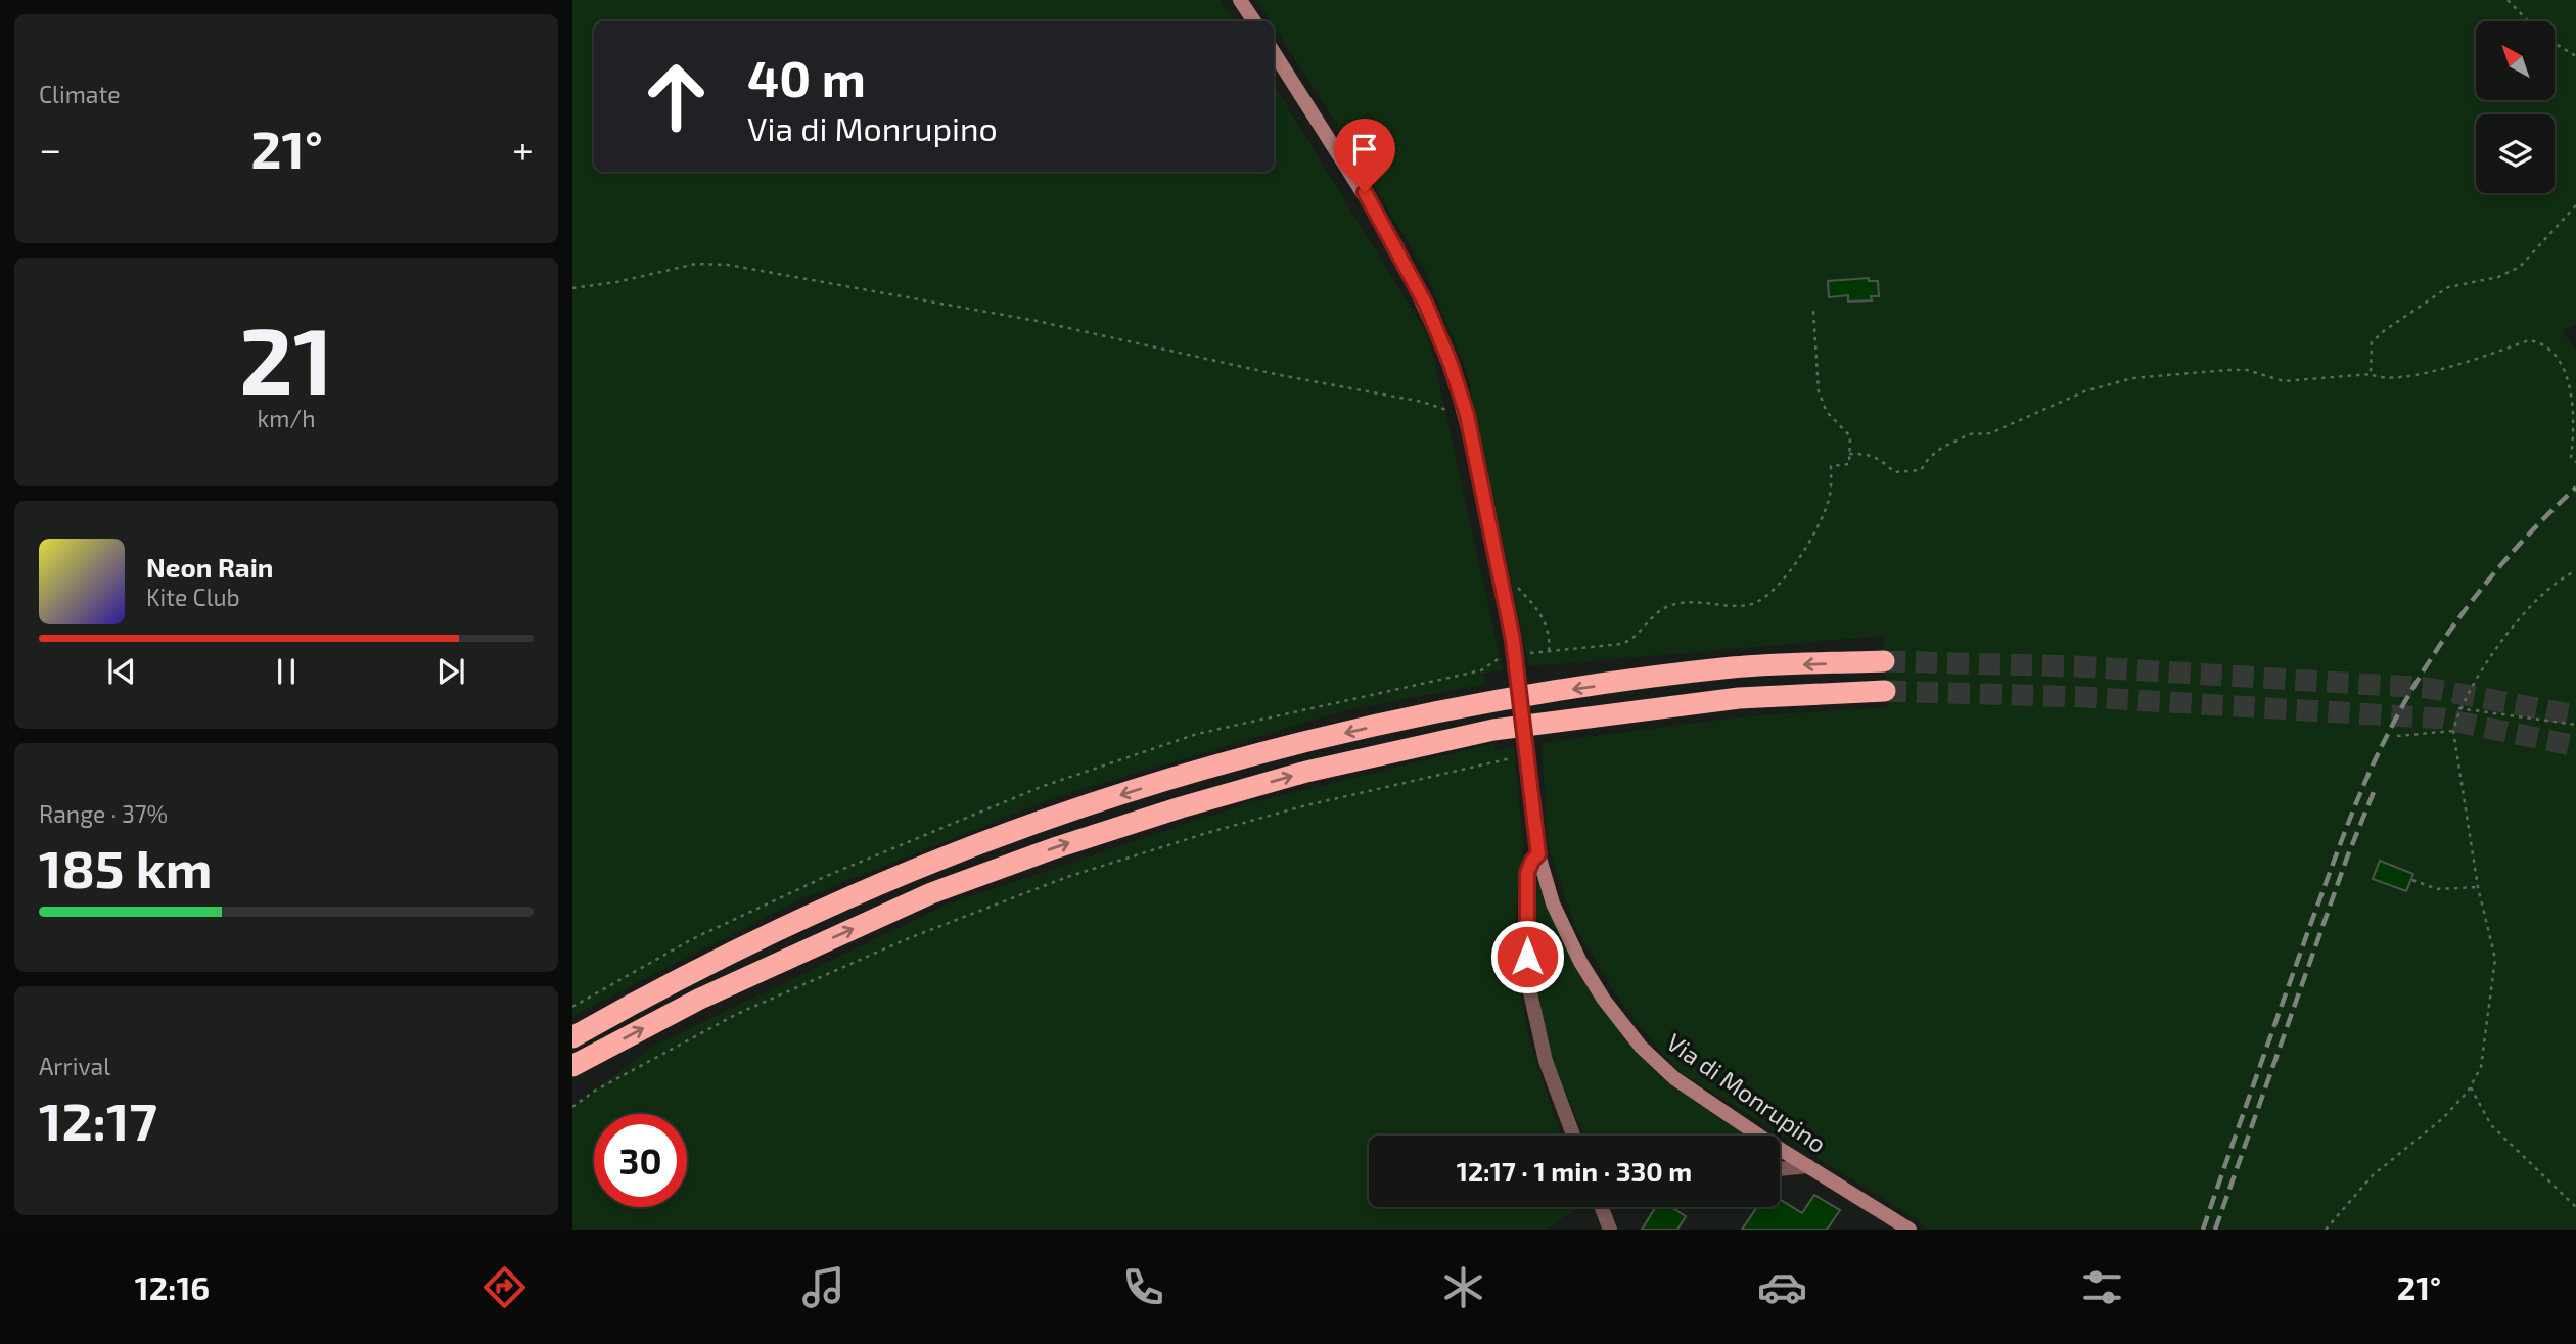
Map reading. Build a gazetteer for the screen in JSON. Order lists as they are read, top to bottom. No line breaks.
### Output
{"streets":{"main road":["Via di Monrupino"]},"north":"top left","page":{"tile":["Climate",["21","km/h"],["Range · 37%","185 km"],["Arrival","12:17"]],"turn":["40 m","Via di Monrupino"],"heat":["−","21°","+"],"song":["Neon Rain","Kite Club"],"limit":"30","trip":"12:17 · 1 min · 330 m","tabs":["12:16","21°"]}}
